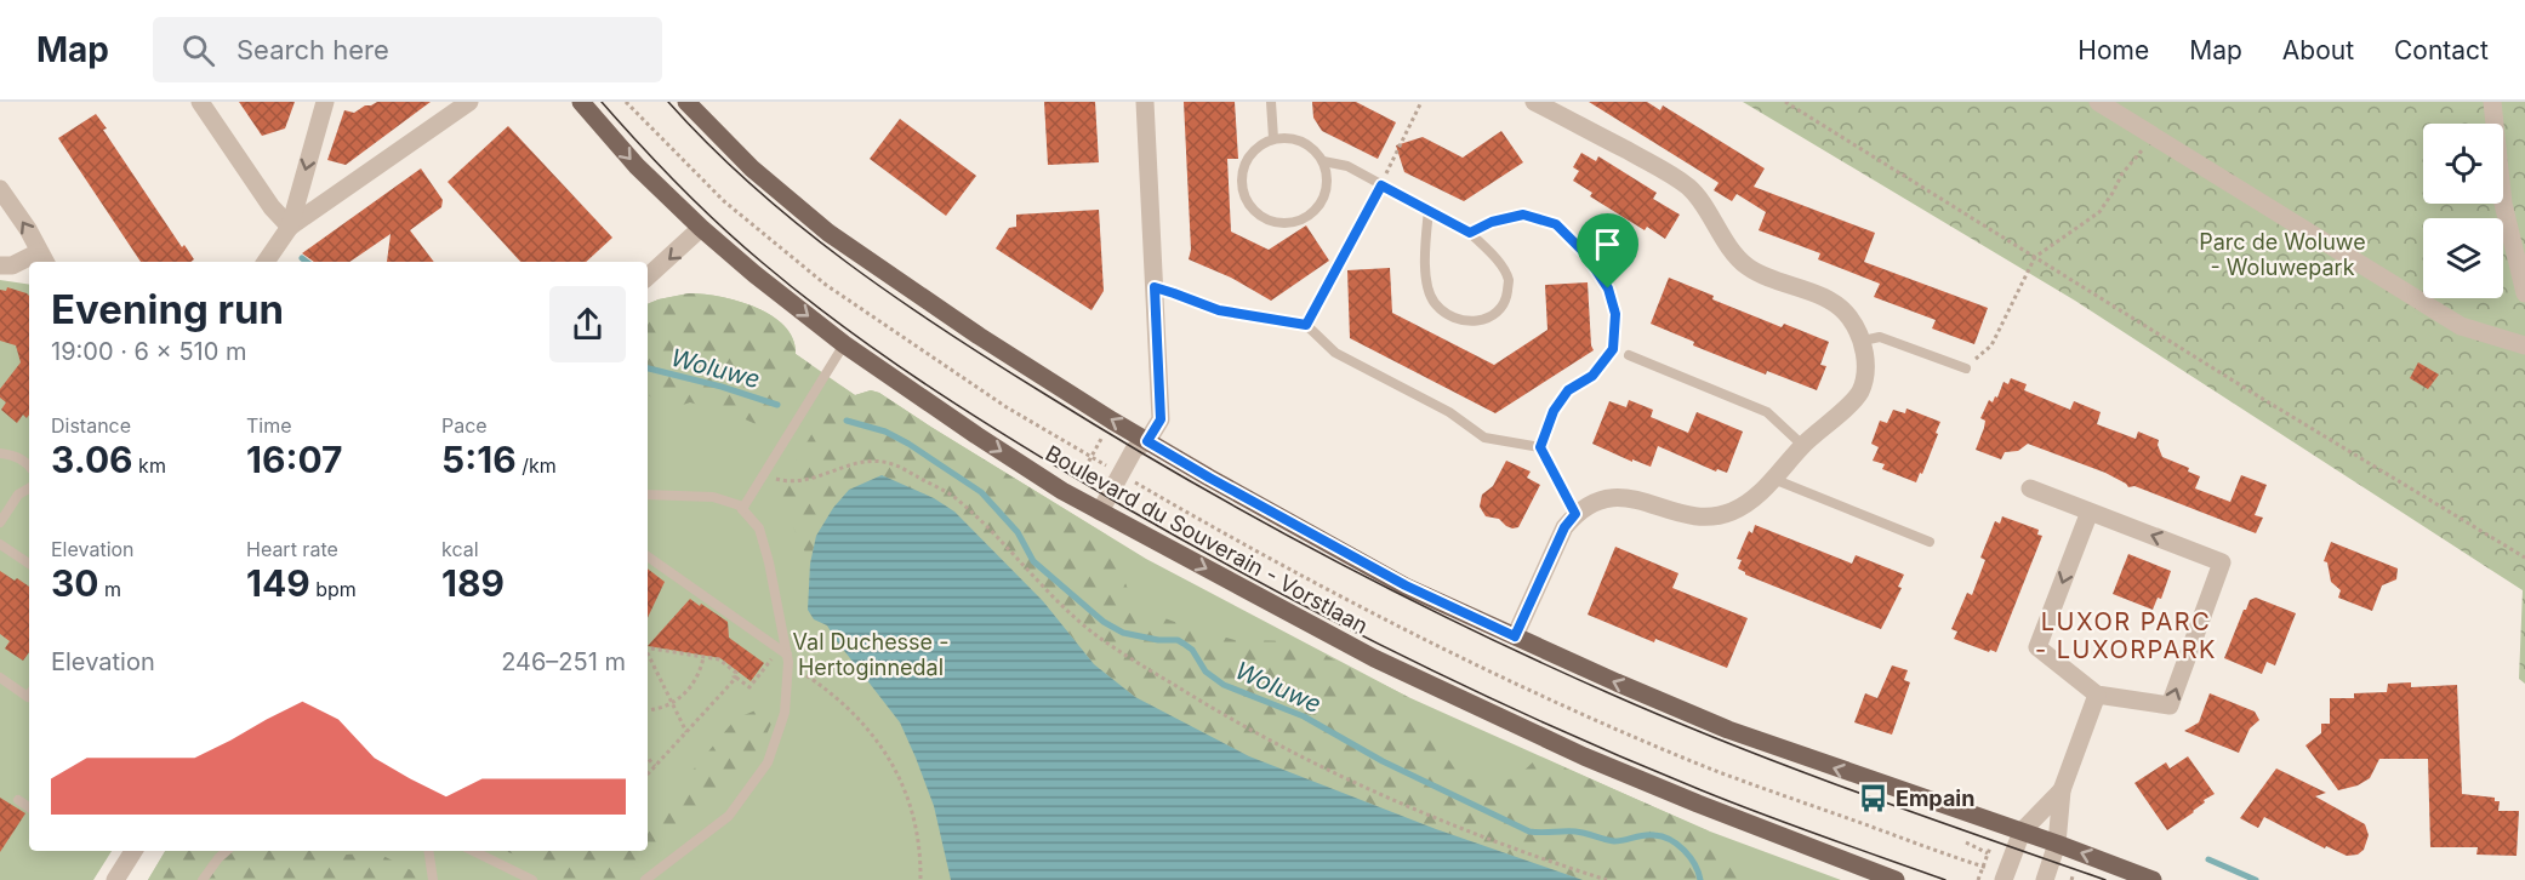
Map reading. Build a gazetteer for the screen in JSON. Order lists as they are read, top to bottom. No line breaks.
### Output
{"streets":{"main road":["Boulevard du Souverain - Vorstlaan"]},"districts":["LUXOR PARC - LUXORPARK"],"water":["Woluwe"],"parks":["Parc de Woluwe - Woluwepark","Val Duchesse - Hertoginnedal"],"places":{"bus stop":["Empain"]},"page":{"header":"Map","search":"Search here","nav":["Home","Map","About","Contact"],"heading":["Evening run","19:00 · 6 × 510 m"],"stats":[["Distance","3.06 km"],["Time","16:07"],["Pace","5:16 /km"],["Elevation","30 m"],["Heart rate","149 bpm"],["kcal","189"]],"chart":["Elevation","246–251 m"]}}
